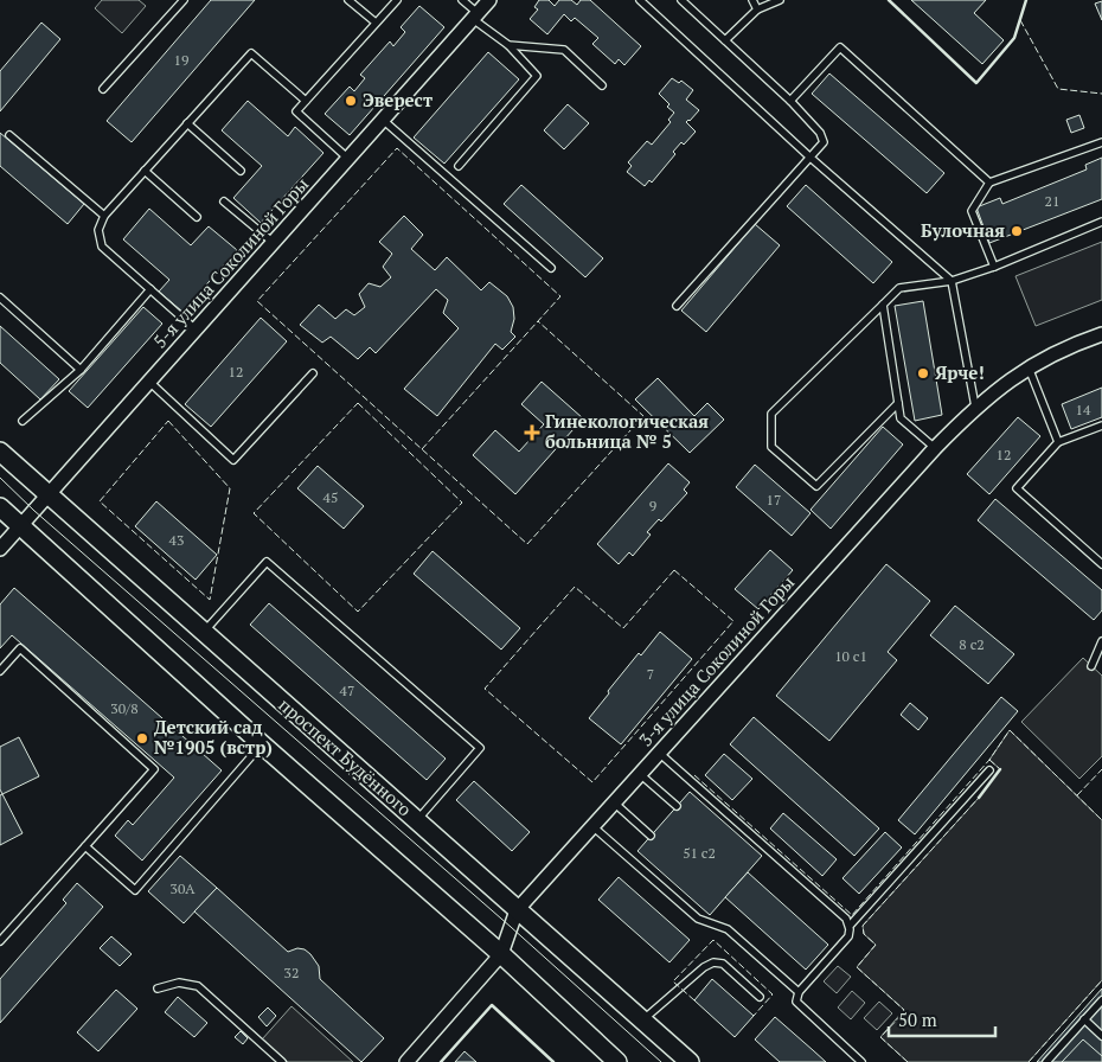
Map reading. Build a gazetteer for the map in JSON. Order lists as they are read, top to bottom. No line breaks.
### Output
{"streets":{"main road":["проспект Будённого"],"street":["5-я улица Соколиной Горы","3-я улица Соколиной Горы"]},"crossings":[["5-я улица Соколиной Горы","проспект Будённого"],["3-я улица Соколиной Горы","проспект Будённого"]],"places":{"other":["Эверест","Булочная","Ярче!","Детский сад №1905 (встр)"],"health":["Гинекологическая больница № 5"]},"house_numbers":["19","21","12","14","12","45","17","9","43","8 c2","10 с1","7","47","30/8","51 с2","30А","32"],"scale_bar":"50 m"}
